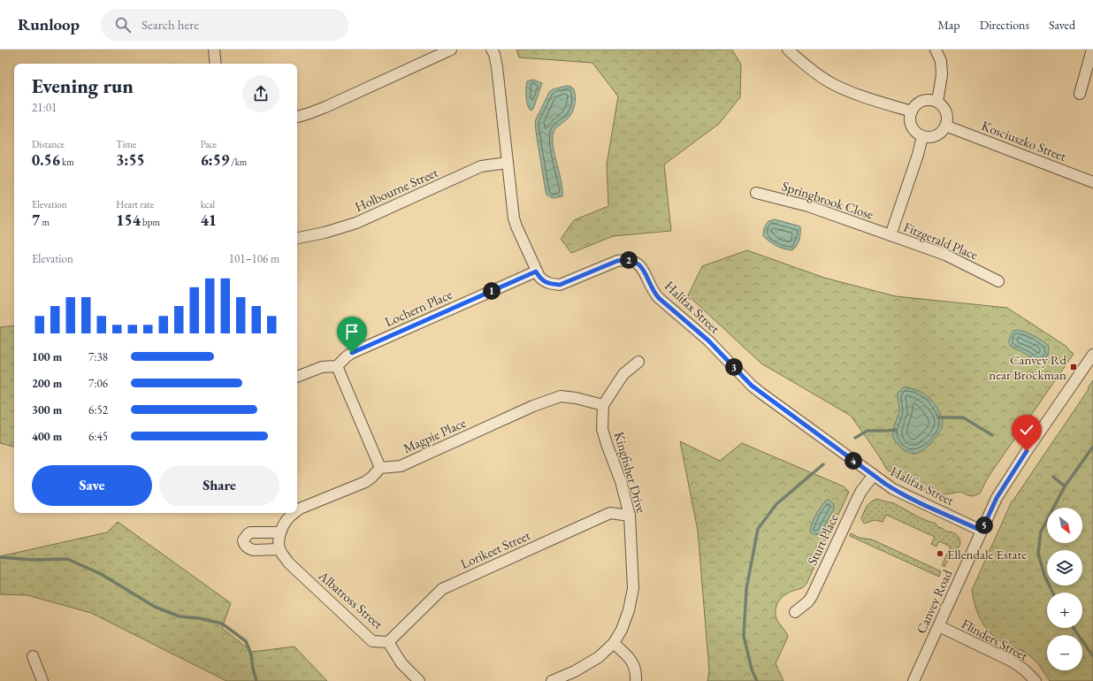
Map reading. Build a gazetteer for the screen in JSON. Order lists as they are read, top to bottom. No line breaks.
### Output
{"streets":{"street":["Kosciuszko Street","Holbourne Street","Springbrook Close","Fitzgerald Place","Halifax Street","Lochern Place","Magpie Place","Kingfisher Drive","Sturt Place","Lorikeet Street","Albatross Street","Canvey Road","Flinders Street"]},"crossings":[["Kosciuszko Street","Fitzgerald Place"],["Holbourne Street","Halifax Street"],["Springbrook Close","Fitzgerald Place"],["Halifax Street","Lochern Place"],["Halifax Street","Sturt Place"],["Halifax Street","Canvey Road"],["Magpie Place","Kingfisher Drive"],["Kingfisher Drive","Lorikeet Street"],["Lorikeet Street","Albatross Street"],["Canvey Road","Flinders Street"]],"places":{"transit":["Canvey Rd near Brockman"],"other":["Ellendale Estate"]},"north":"bottom right","page":{"header":"Runloop","search":"Search here","nav":["Map","Directions","Saved"],"heading":["Evening run","21:01"],"stats":[["Distance","0.56 km"],["Time","3:55"],["Pace","6:59 /km"],["Elevation","7 m"],["Heart rate","154 bpm"],["kcal","41"]],"chart":["Elevation","101–106 m"],"pins":["2","1","3","4","5"],"list":[{"name":"100 m","note":"7:38"},{"name":"200 m","note":"7:06"},{"name":"300 m","note":"6:52"},{"name":"400 m","note":"6:45"}],"buttons":["Save","Share"],"map_buttons":["+","−"]}}
